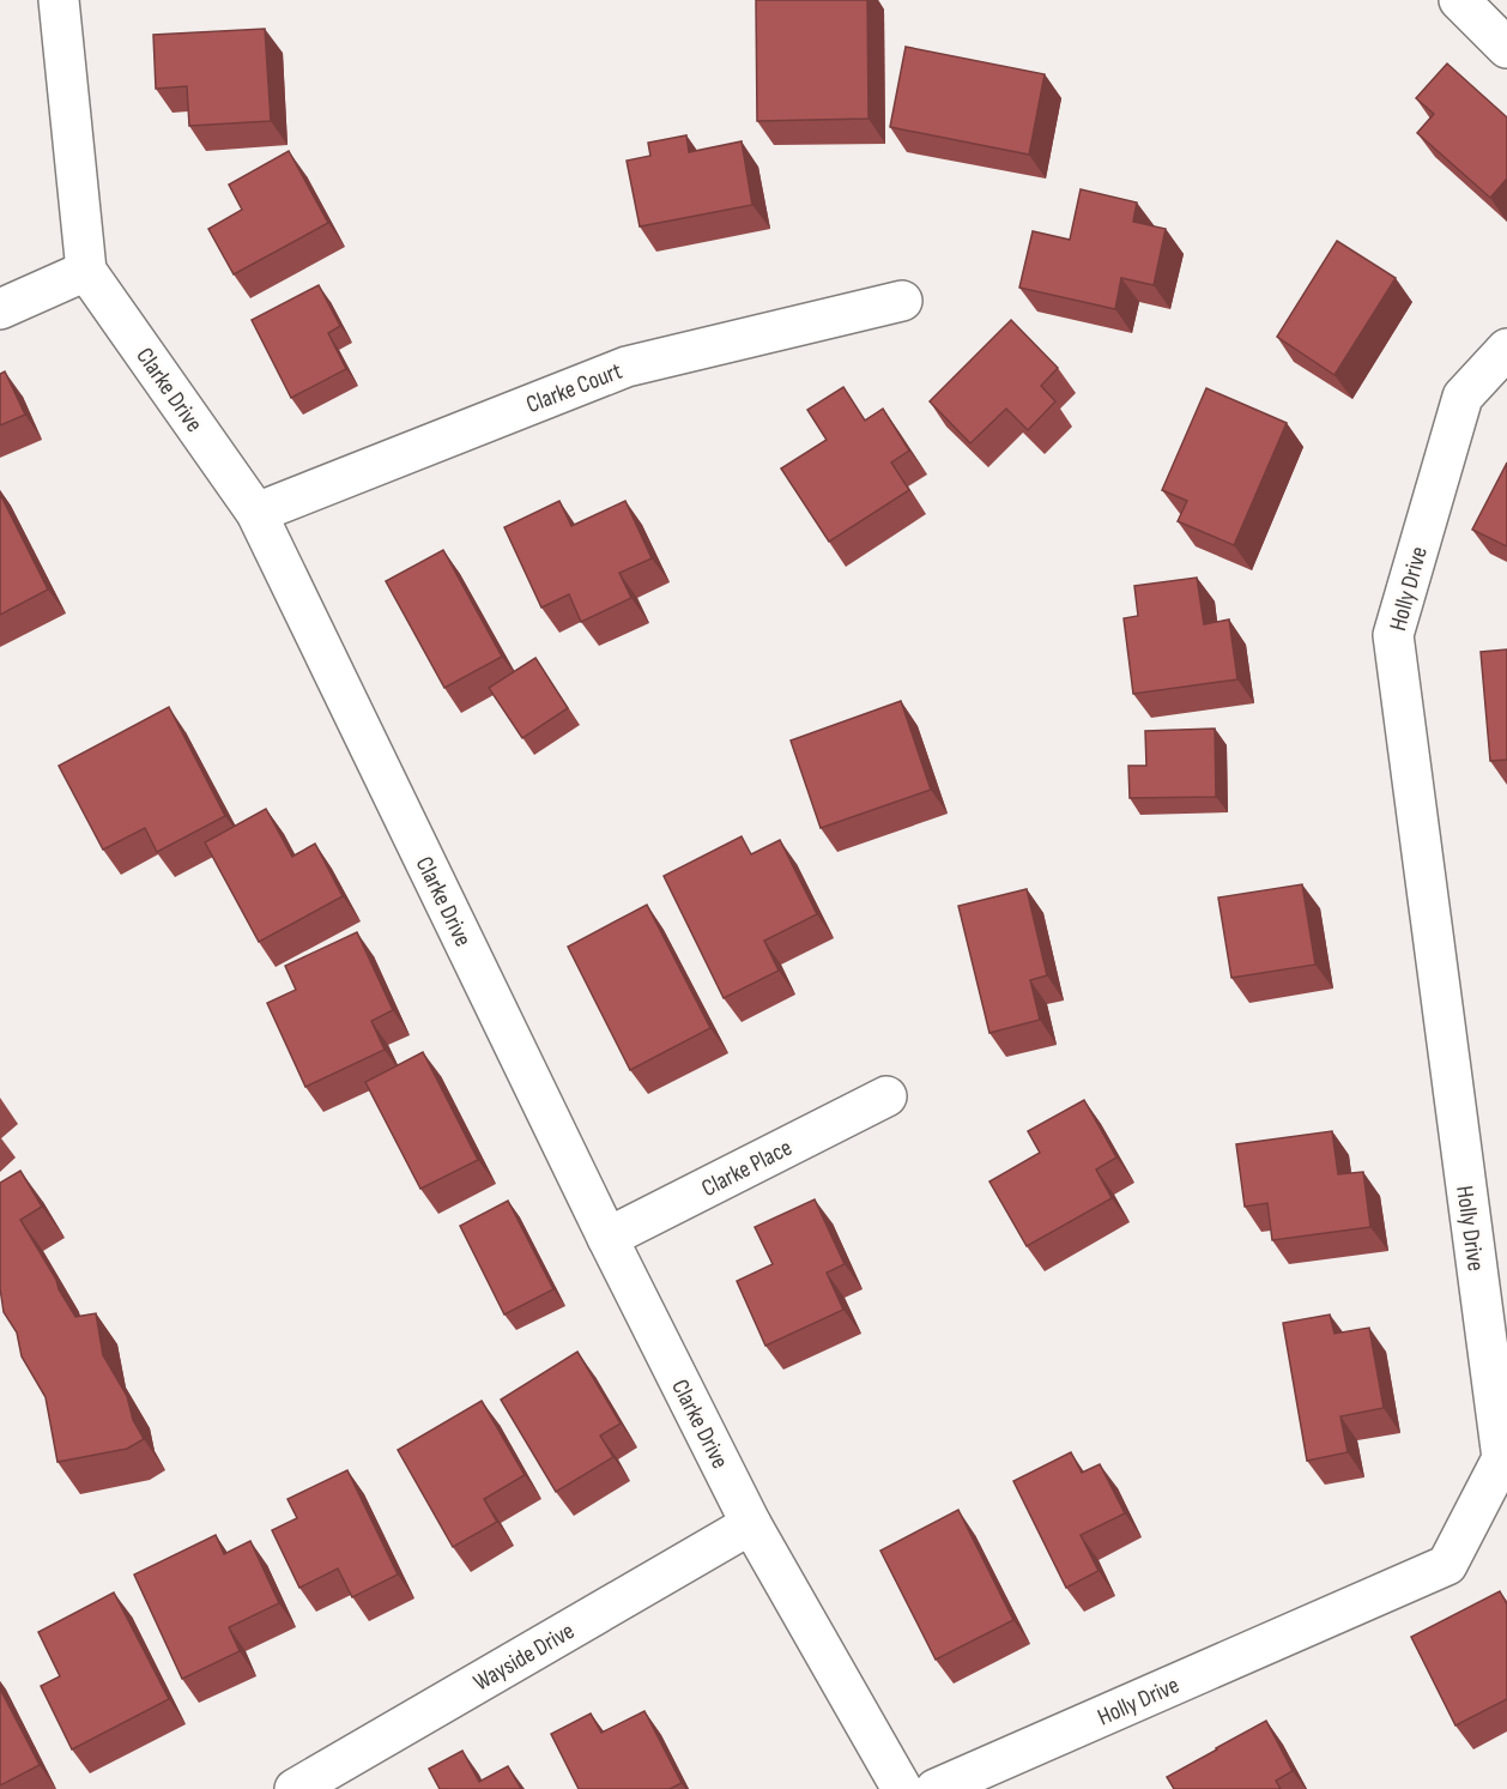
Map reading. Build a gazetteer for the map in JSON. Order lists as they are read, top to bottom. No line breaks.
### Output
{"streets":{"street":["Clarke Court","Clarke Drive","Holly Drive","Clarke Place","Wayside Drive"]},"crossings":[["Clarke Court","Clarke Drive"],["Clarke Drive","Clarke Place"],["Clarke Drive","Wayside Drive"]]}
